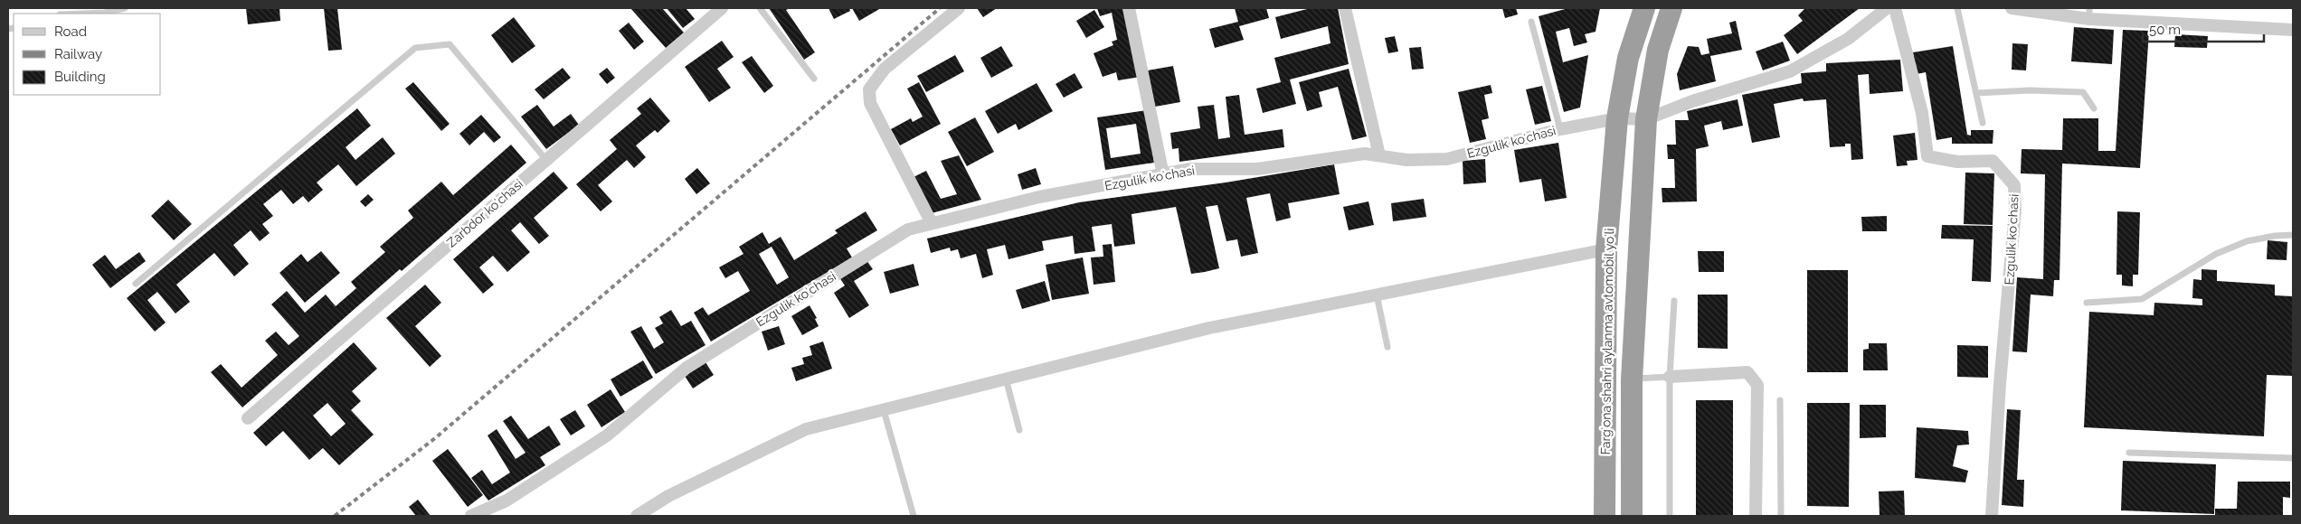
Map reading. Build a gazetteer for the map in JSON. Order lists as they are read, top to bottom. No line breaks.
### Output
{"streets":{"highway":["Fargʻona shahri aylanma avtomobil yoʻli"],"street":["Ezgulik koʻchasi","Zarbdor koʻchasi"]},"crossings":[["Ezgulik koʻchasi","Fargʻona shahri aylanma avtomobil yoʻli"]],"legend":["Road","Railway","Building"],"scale_bar":"50 m"}
